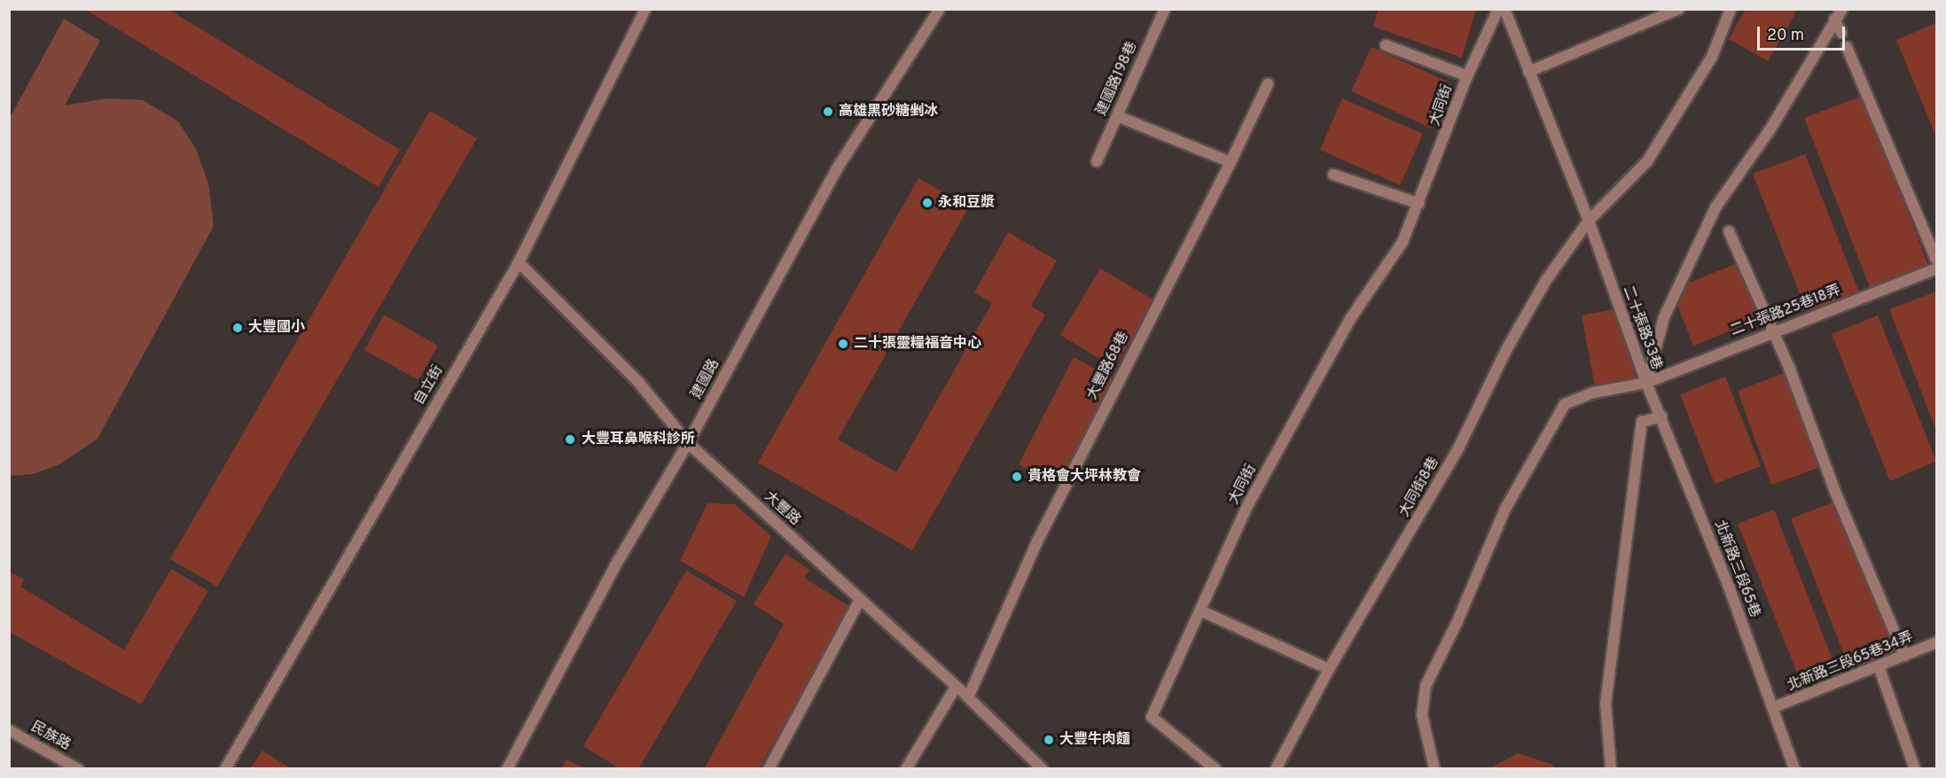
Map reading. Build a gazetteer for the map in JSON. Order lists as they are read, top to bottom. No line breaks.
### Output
{"streets":{"street":["建國路198巷","大同街","二十張路25巷18弄","二十張路33巷","大豐路68巷","建國路","自立街","大同街8巷","大豐路","北新路三段65巷","北新路三段65巷34弄","民族路"]},"crossings":[["二十張路25巷18弄","二十張路33巷"],["二十張路25巷18弄","北新路三段65巷"],["二十張路33巷","大同街8巷"],["二十張路33巷","北新路三段65巷"],["大豐路68巷","大豐路"],["建國路","大豐路"],["自立街","大豐路"],["北新路三段65巷","北新路三段65巷34弄"]],"places":["高雄黑砂糖剉冰","永和豆漿","大豐國小","二十張靈糧福音中心","大豐耳鼻喉科診所","貴格會大坪林教會","大豐牛肉麵"],"scale_bar":"20 m"}
